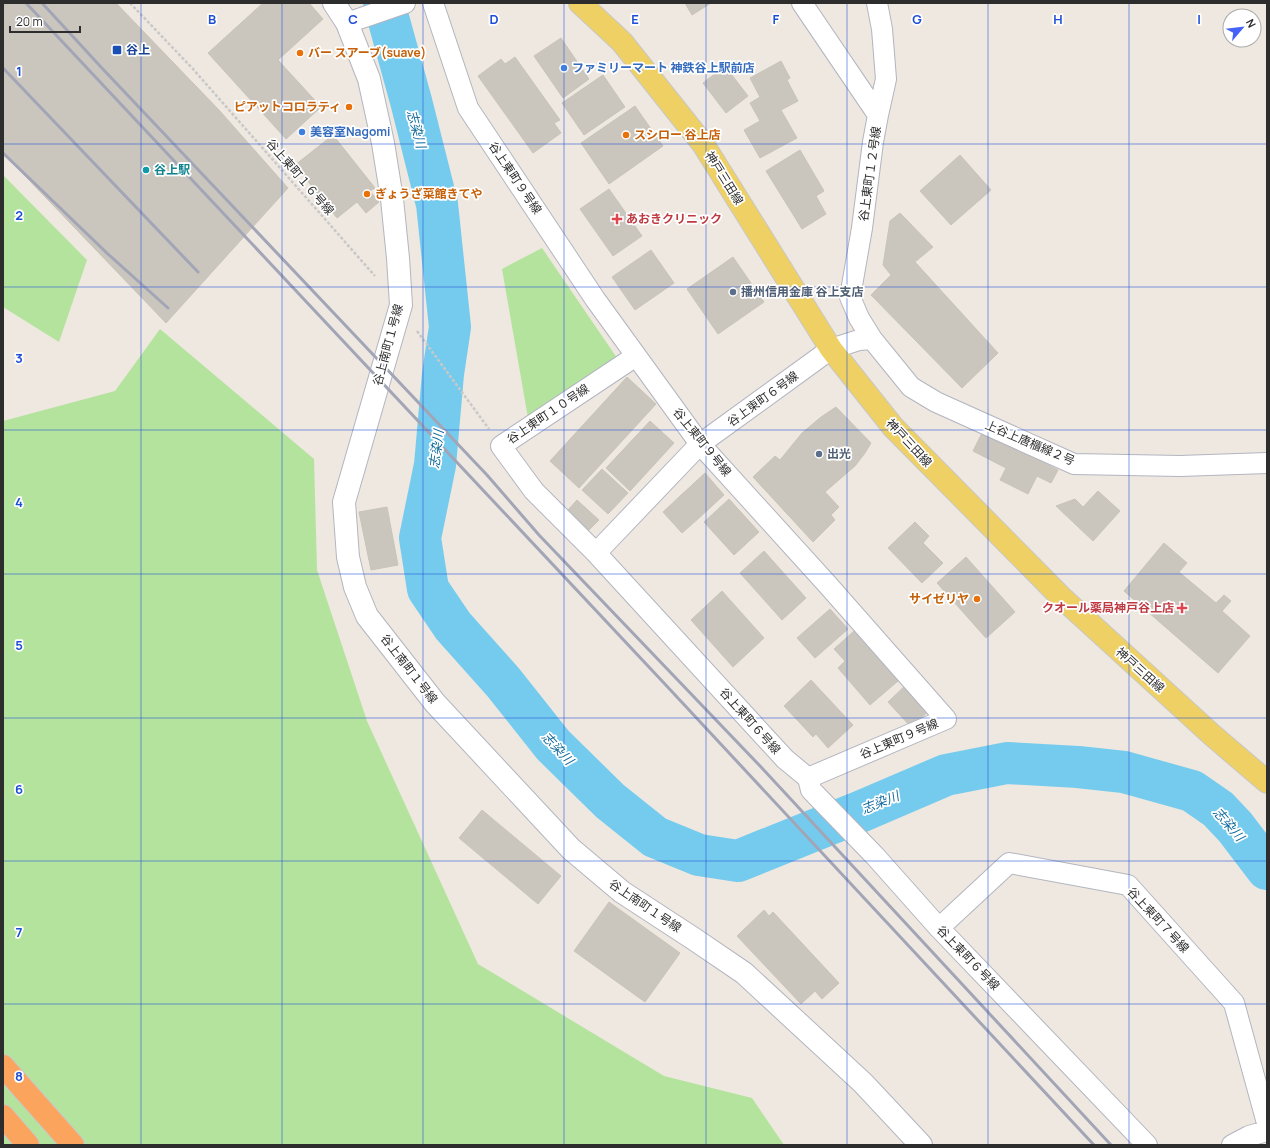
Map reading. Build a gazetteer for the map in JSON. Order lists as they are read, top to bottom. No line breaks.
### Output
{"streets":{"main road":["神戸三田線"],"street":["谷上東町１２号線","谷上東町９号線","谷上南町１号線","谷上東町６号線","谷上東町１０号線","上谷上唐櫃線２号","谷上東町７号線"],"path":["谷上東町１６号線"]},"crossings":[["谷上東町１２号線","谷上東町６号線"],["谷上東町１２号線","上谷上唐櫃線２号"],["谷上東町１６号線","谷上南町１号線"],["谷上東町９号線","谷上東町６号線"],["谷上東町９号線","谷上東町１０号線"],["神戸三田線","谷上東町６号線"],["谷上東町６号線","谷上東町１０号線"],["谷上東町６号線","上谷上唐櫃線２号"],["谷上東町６号線","谷上東町７号線"]],"water":["志染川"],"places":{"transit":["谷上"],"other":["バー スアーブ(suave)","ファミリーマート 神鉄谷上駅前店","ピアットコロラティ","美容室Nagomi","スシロー 谷上店","谷上駅","ぎょうざ菜館きてや","播州信用金庫 谷上支店","出光","サイゼリヤ"],"health":["あおきクリニック","クオール薬局神戸谷上店"]},"scale_bar":"20 m","north":"top right","grid":{"columns":["B","C","D","E","F","G","H","I"],"rows":["1","2","3","4","5","6","7","8"]}}
